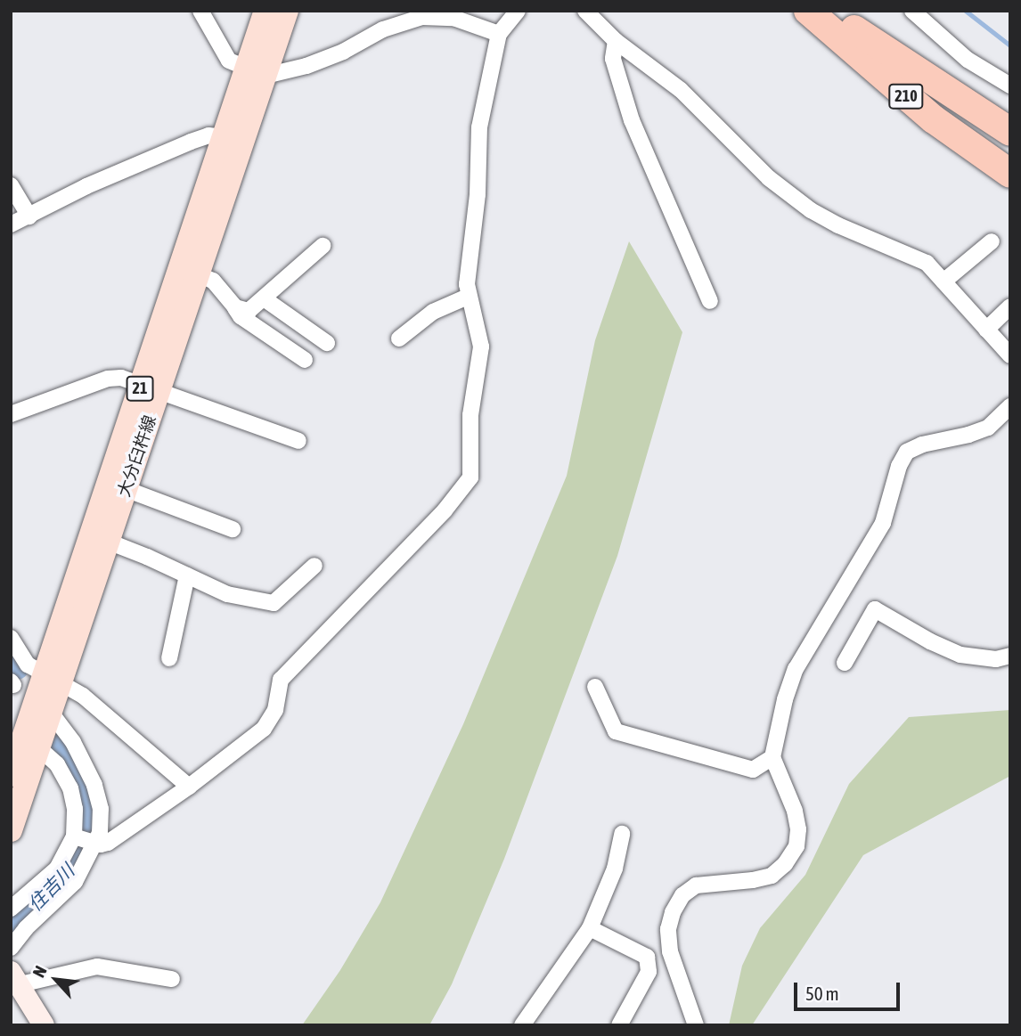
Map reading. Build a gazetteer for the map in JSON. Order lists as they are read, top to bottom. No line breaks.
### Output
{"streets":{"highway":["210"],"main road":["21","大分臼杵線"]},"water":["住吉川"],"scale_bar":"50 m","north":"top left"}
